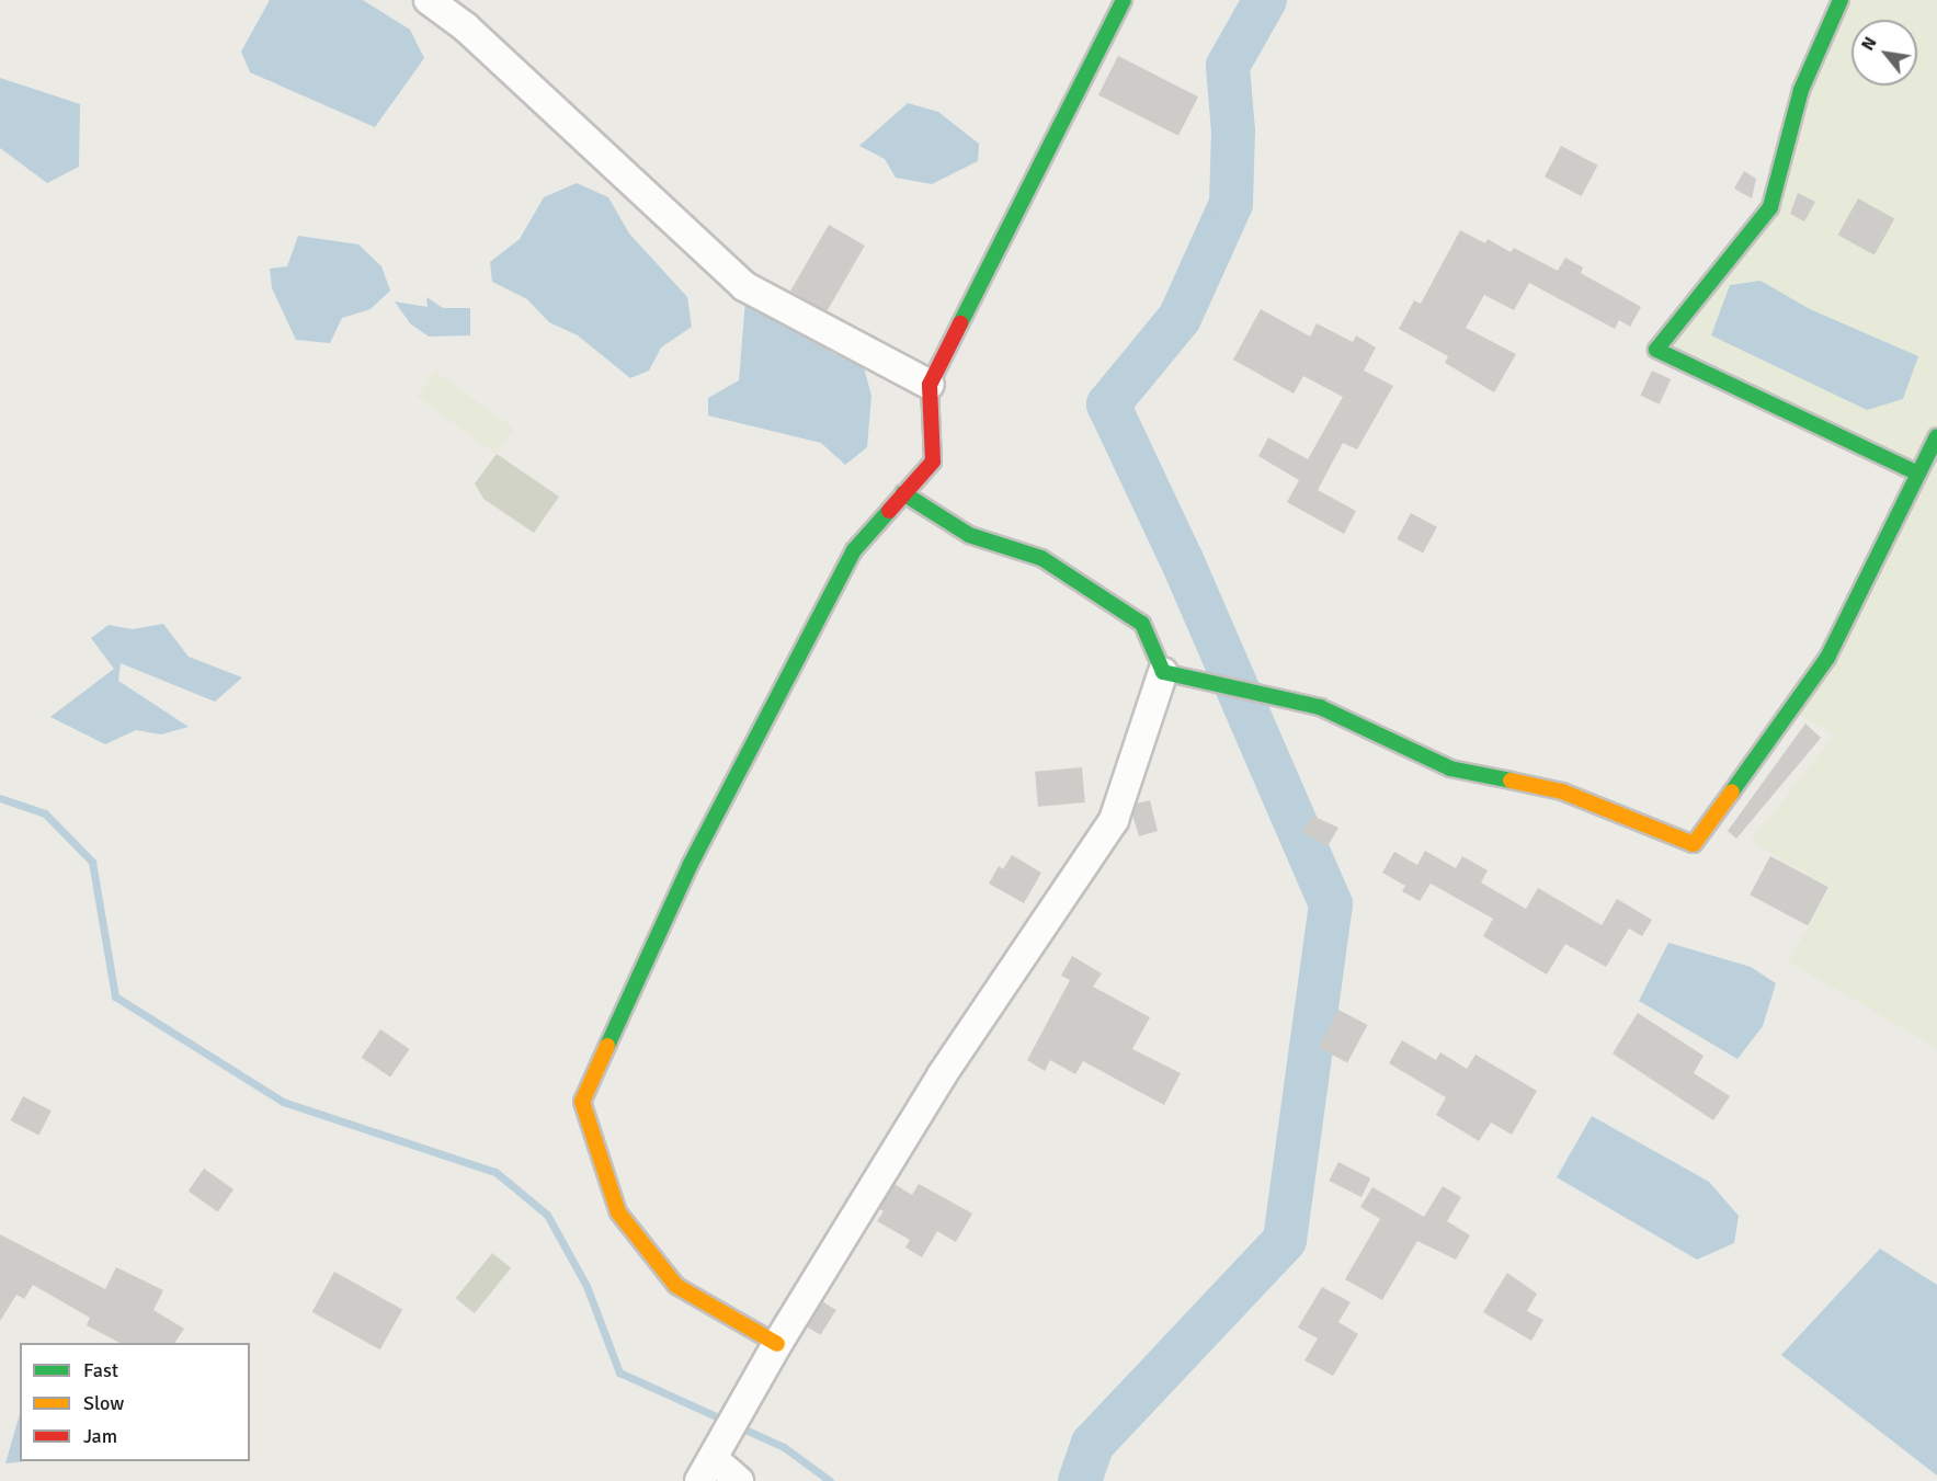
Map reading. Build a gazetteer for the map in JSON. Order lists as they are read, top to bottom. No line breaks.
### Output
{"legend":["Fast","Slow","Jam"],"north":"top left"}
